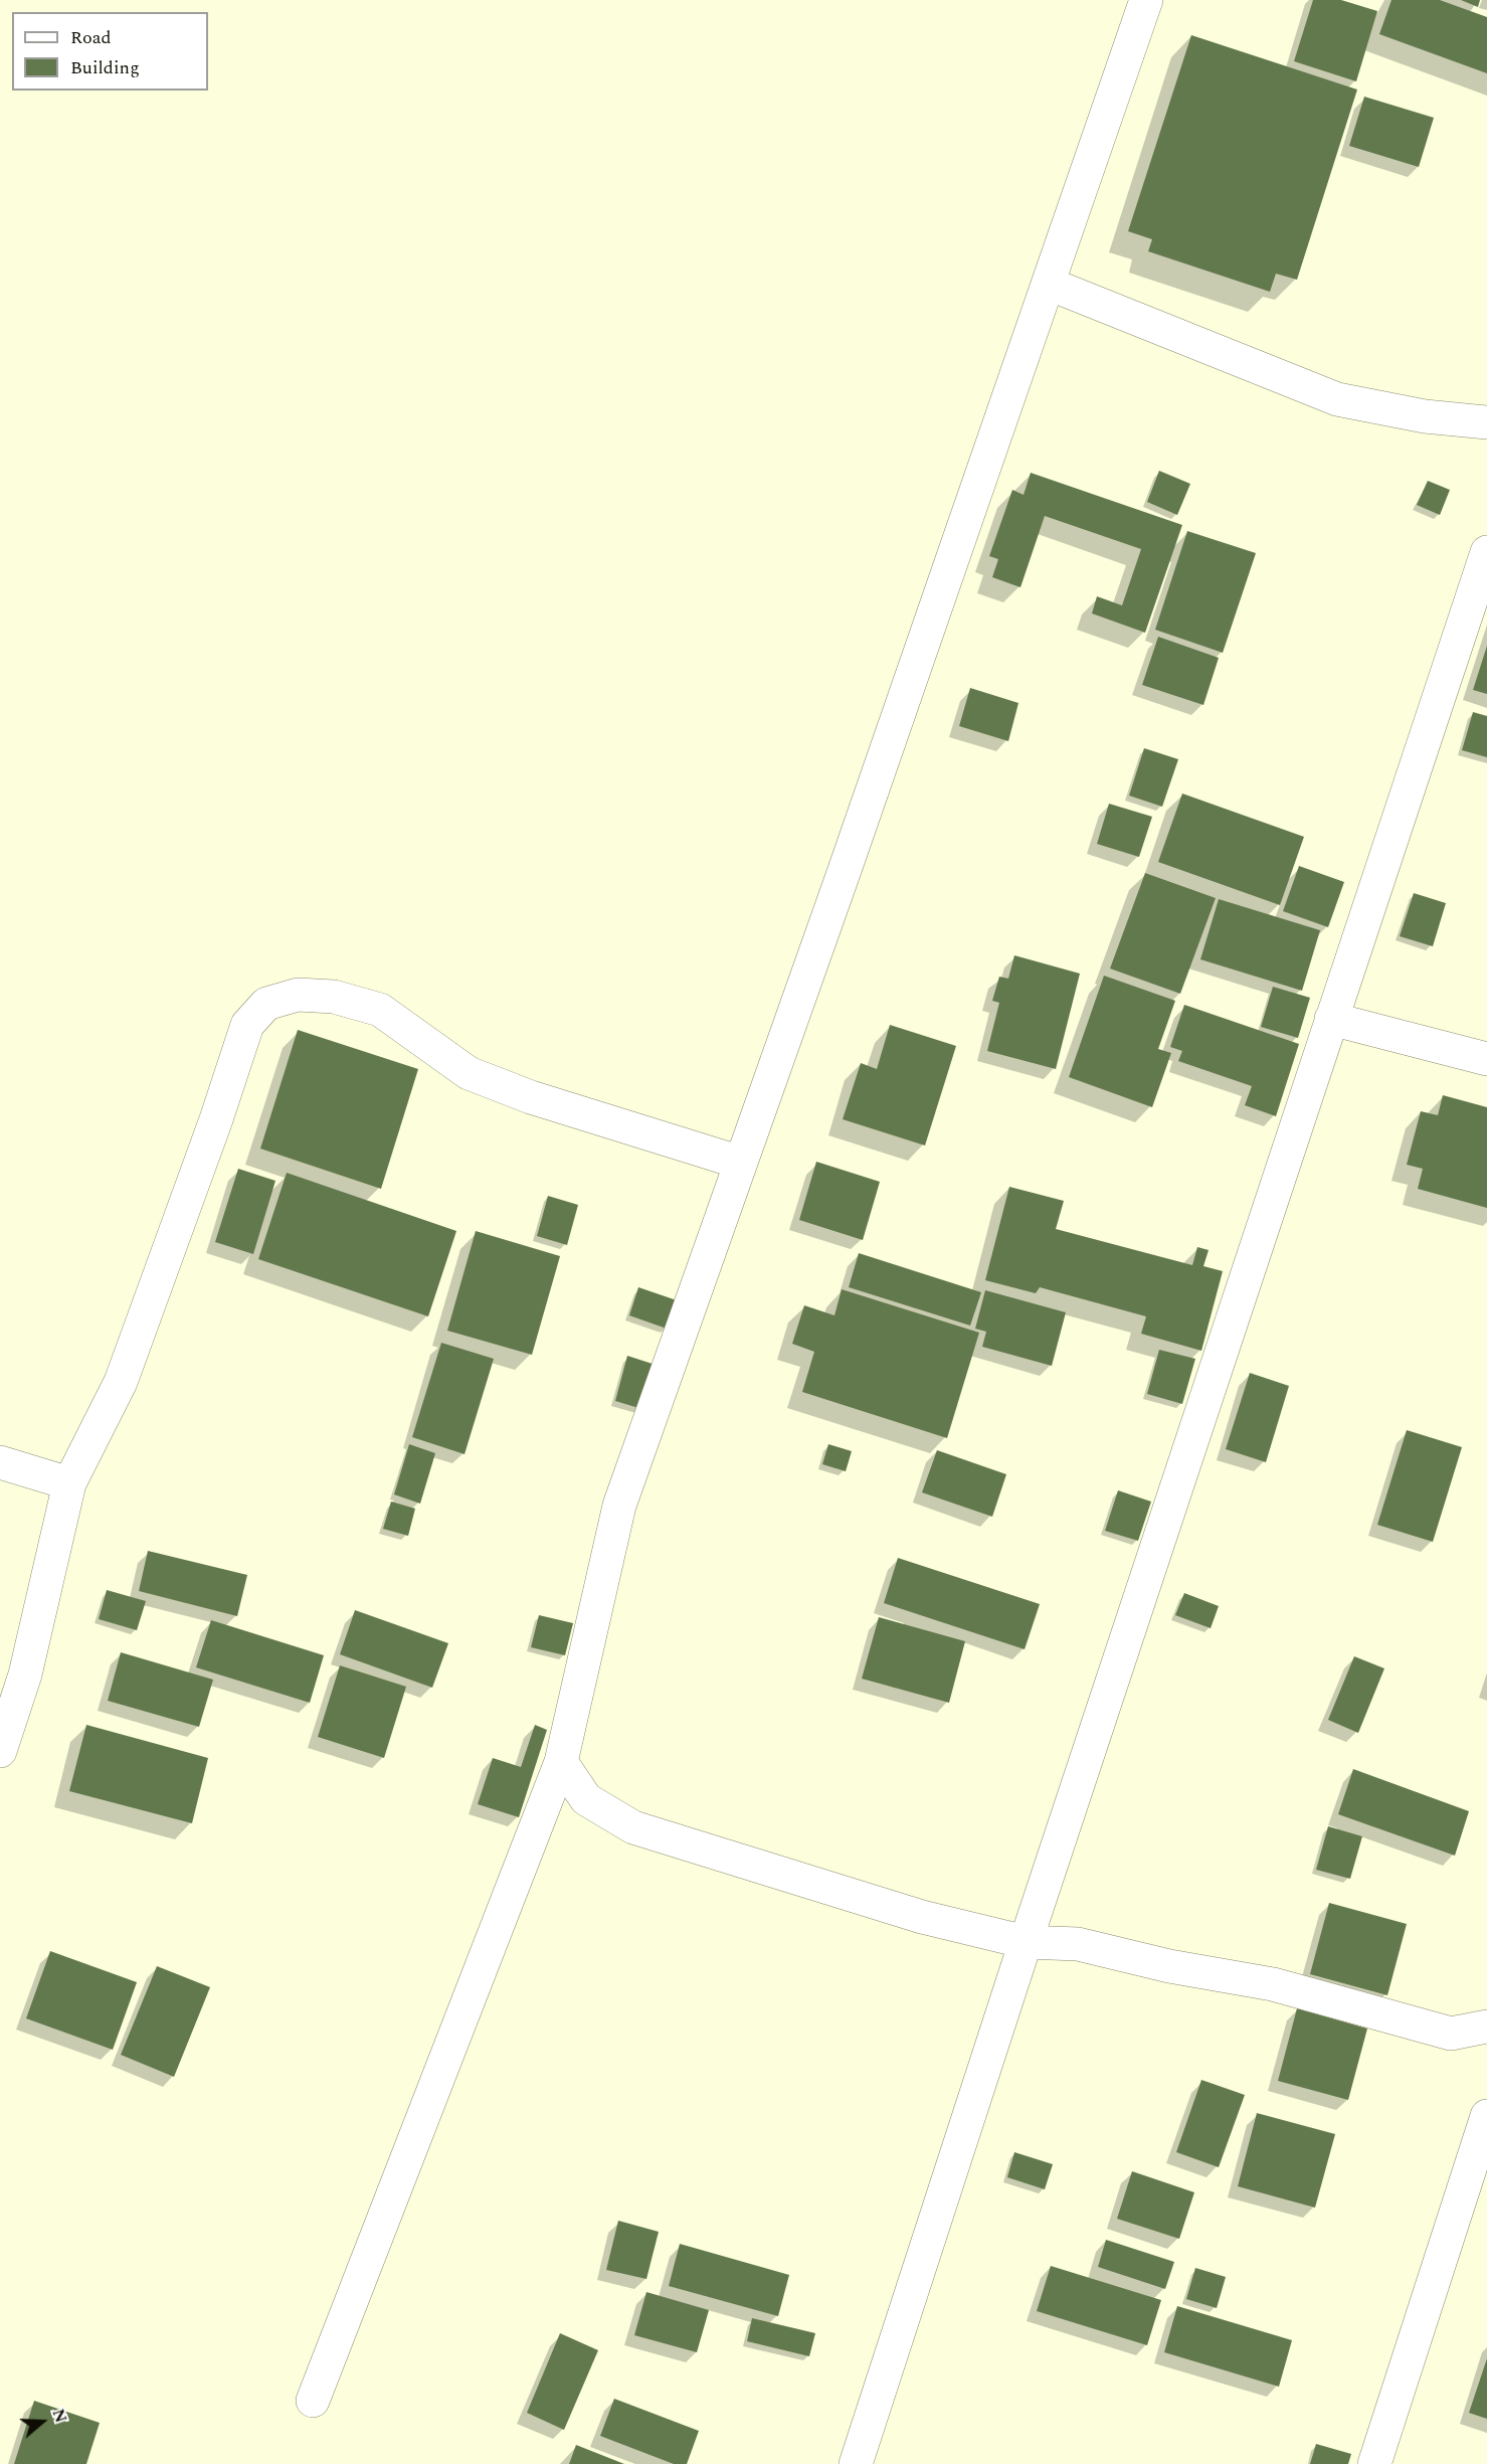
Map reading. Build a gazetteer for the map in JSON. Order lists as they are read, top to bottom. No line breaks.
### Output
{"legend":["Road","Building"],"north":"right"}
